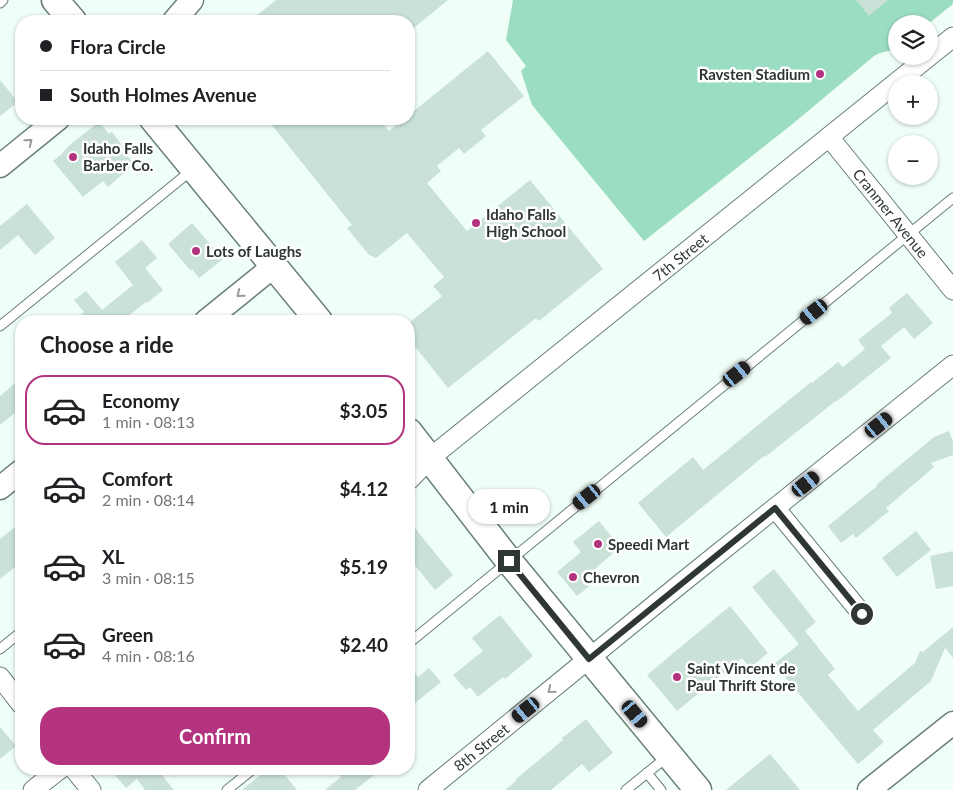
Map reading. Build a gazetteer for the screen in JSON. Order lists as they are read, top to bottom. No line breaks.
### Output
{"streets":{"street":["Cranmer Avenue","7th Street","8th Street"]},"crossings":[["Cranmer Avenue","7th Street"]],"places":["Ravsten Stadium","Idaho Falls Barber Co.","Idaho Falls High School","Lots of Laughs","Speedi Mart","Chevron","Saint Vincent de Paul Thrift Store"],"page":{"map_buttons":["+","−"],"banner":["Flora Circle","South Holmes Avenue"],"heading":"Choose a ride","list":[{"name":"Economy","note":"1 min · 08:13","value":"$3.05"},{"name":"Comfort","note":"2 min · 08:14","value":"$4.12"},{"name":"XL","note":"3 min · 08:15","value":"$5.19"},{"name":"Green","note":"4 min · 08:16","value":"$2.40"}],"bubble":"1 min","buttons":"Confirm"}}
